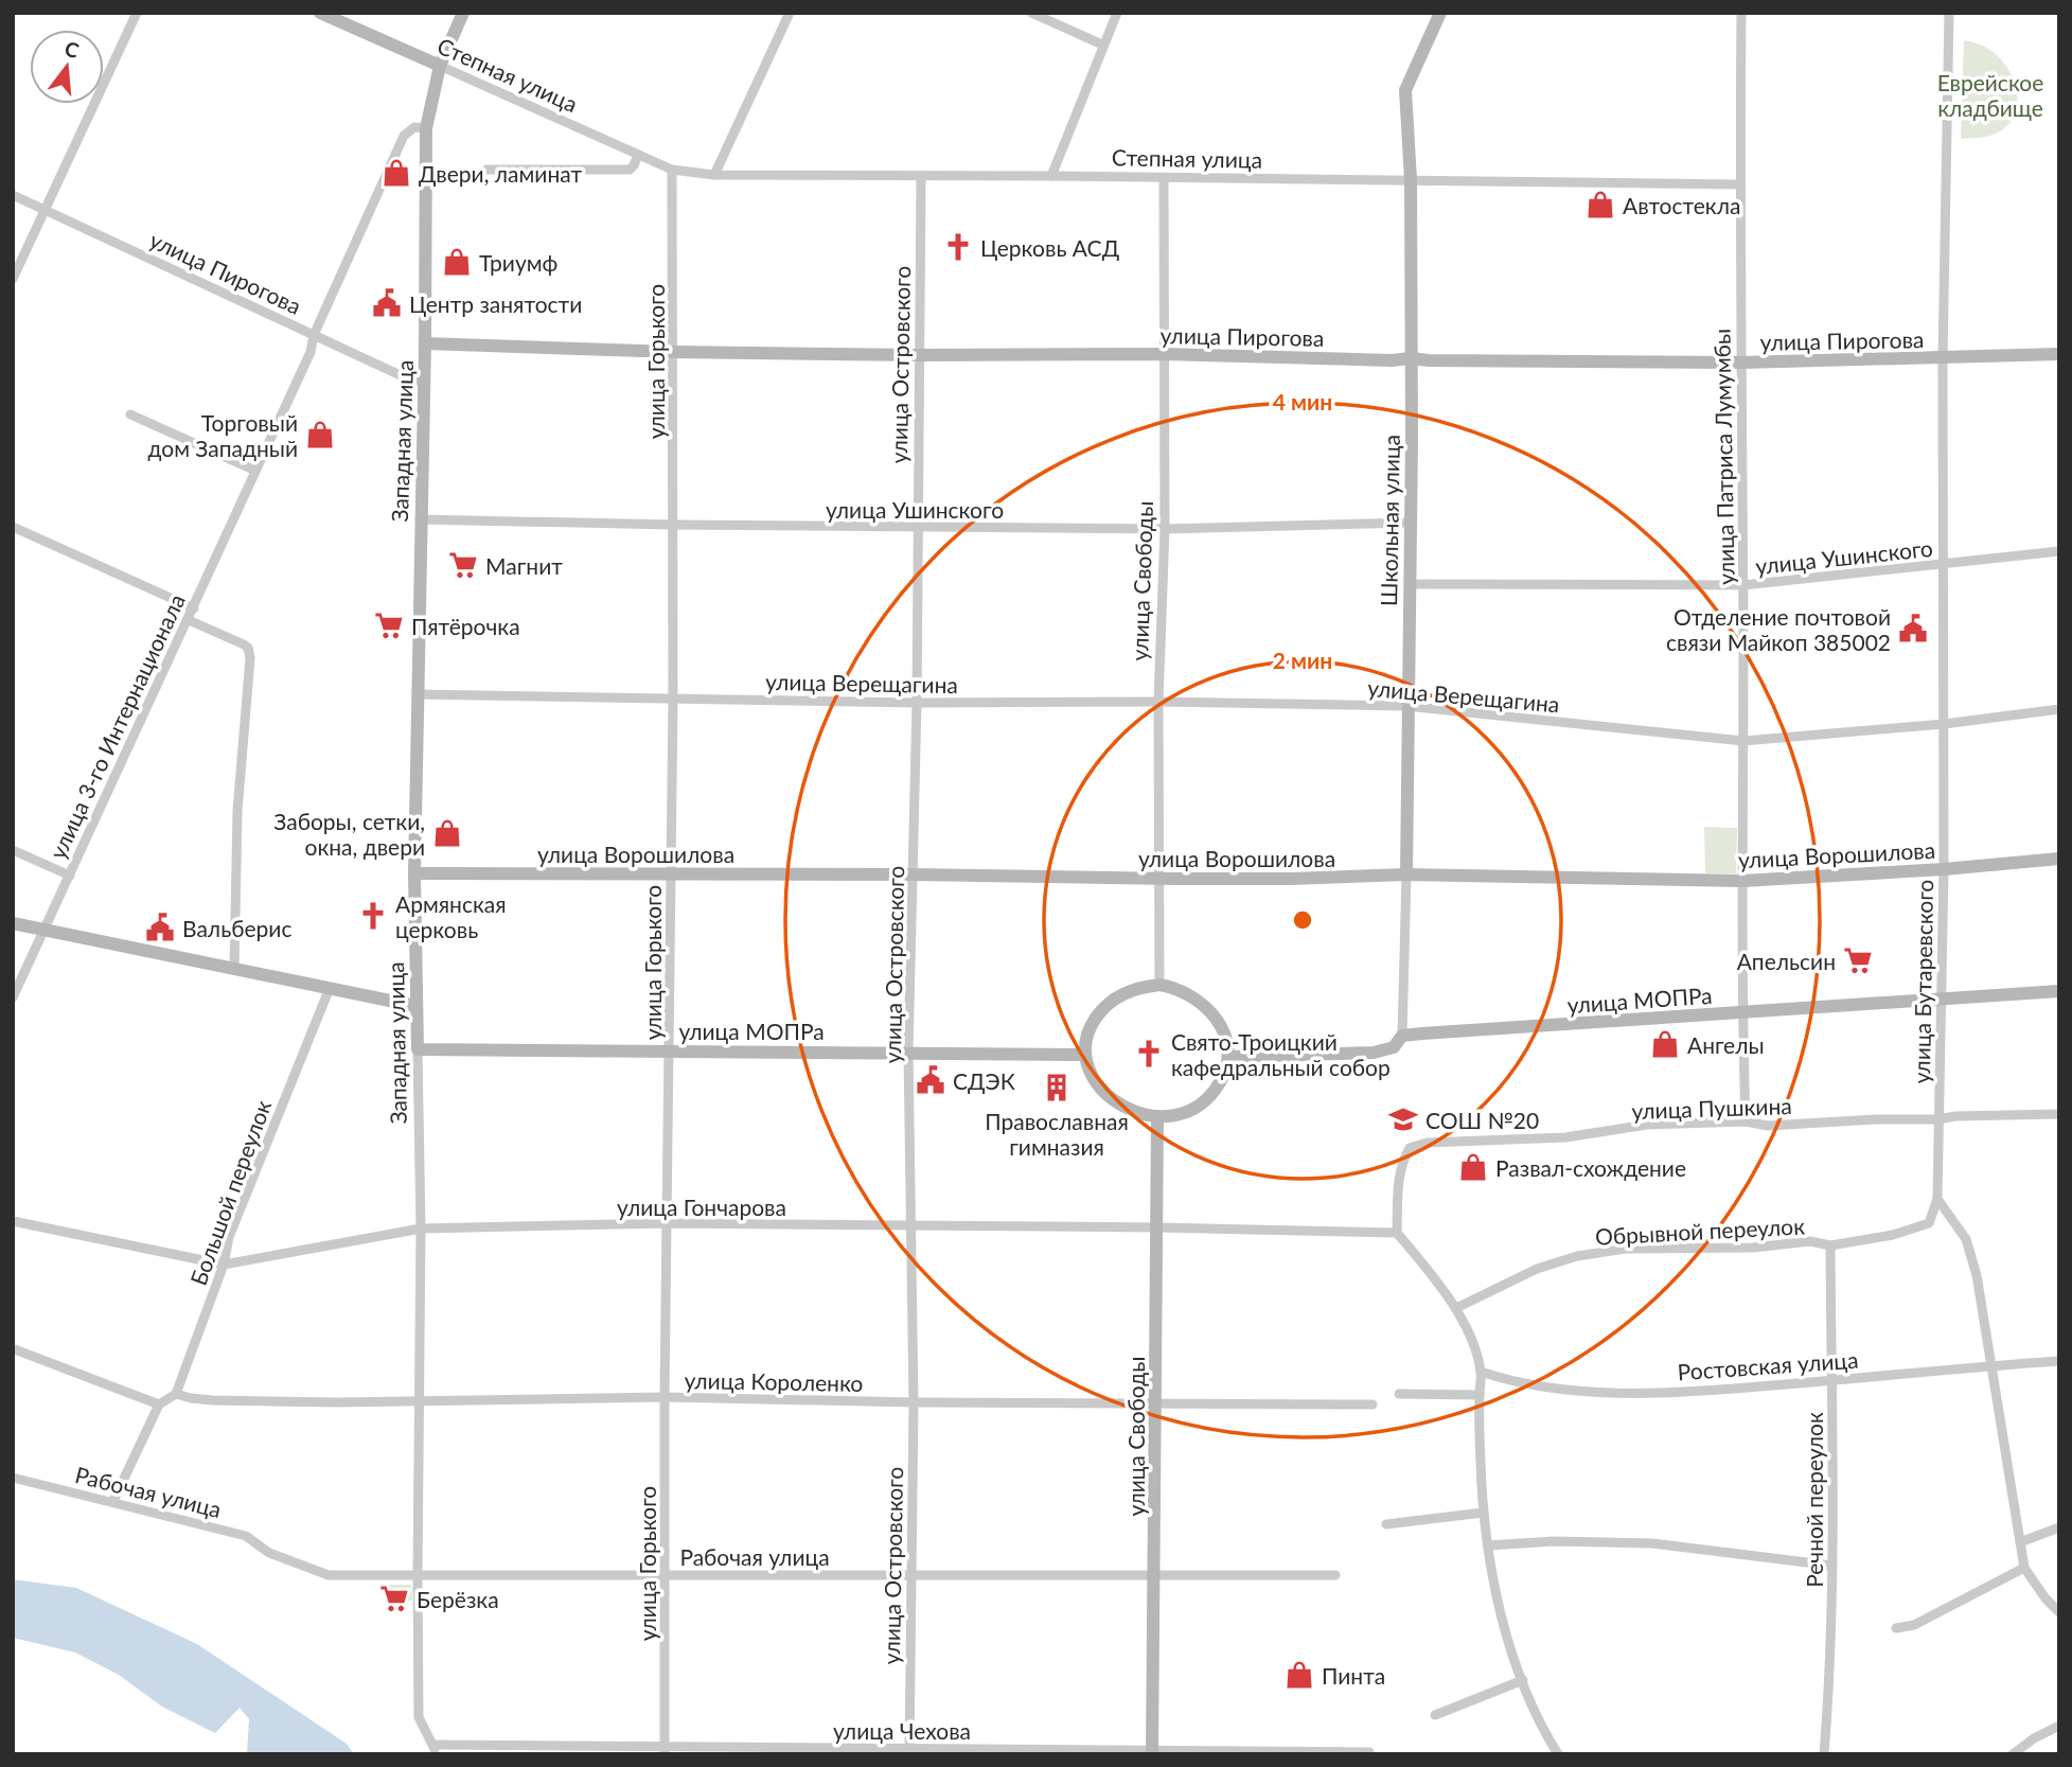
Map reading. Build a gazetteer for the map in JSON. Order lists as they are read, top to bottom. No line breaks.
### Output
{"streets":{"main road":["Степная улица","улица Пирогова","Западная улица","Школьная улица","улица Свободы","улица Ворошилова","улица МОПРа"],"street":["улица Горького","улица Островского","улица Патриса Лумумбы","улица Ушинского","улица Верещагина","улица 3-го Интернационала","улица Бутаревского","улица Пушкина","Большой переулок","улица Гончарова","Обрывной переулок","Ростовская улица","улица Короленко","Рабочая улица","Речной переулок","улица Чехова"]},"crossings":[["Степная улица","улица Горького"],["Степная улица","улица Островского"],["Степная улица","Западная улица"],["Степная улица","улица Патриса Лумумбы"],["Степная улица","Школьная улица"],["Степная улица","улица Свободы"],["улица Пирогова","улица Горького"],["улица Пирогова","улица Островского"],["улица Пирогова","Западная улица"],["улица Пирогова","улица Патриса Лумумбы"],["улица Пирогова","Школьная улица"],["улица Пирогова","улица Свободы"],["улица Пирогова","улица 3-го Интернационала"],["улица Пирогова","улица Бутаревского"],["улица Горького","улица Ушинского"],["улица Горького","улица Верещагина"],["улица Горького","улица Ворошилова"],["улица Горького","улица МОПРа"],["улица Горького","улица Гончарова"],["улица Горького","улица Короленко"],["улица Горького","Рабочая улица"],["улица Горького","улица Чехова"],["улица Островского","улица Ушинского"],["улица Островского","улица Верещагина"],["улица Островского","улица Ворошилова"],["улица Островского","улица МОПРа"],["улица Островского","улица Гончарова"],["улица Островского","улица Короленко"],["улица Островского","Рабочая улица"],["улица Островского","улица Чехова"],["Западная улица","улица Ушинского"],["Западная улица","улица Верещагина"],["Западная улица","улица 3-го Интернационала"],["Западная улица","улица Ворошилова"],["Западная улица","улица МОПРа"],["Западная улица","улица Гончарова"],["Западная улица","улица Короленко"],["Западная улица","Рабочая улица"],["Западная улица","улица Чехова"],["улица Патриса Лумумбы","улица Ушинского"],["улица Патриса Лумумбы","улица Верещагина"],["улица Патриса Лумумбы","улица Ворошилова"],["улица Патриса Лумумбы","улица МОПРа"],["улица Патриса Лумумбы","улица Пушкина"],["улица Ушинского","Школьная улица"],["улица Ушинского","улица Свободы"],["улица Ушинского","улица Бутаревского"],["Школьная улица","улица Верещагина"],["Школьная улица","улица Ворошилова"],["Школьная улица","улица МОПРа"],["улица Свободы","улица Верещагина"],["улица Свободы","улица Ворошилова"],["улица Свободы","улица МОПРа"],["улица Свободы","улица Гончарова"],["улица Свободы","улица Короленко"],["улица Свободы","Рабочая улица"],["улица Свободы","улица Чехова"],["улица Верещагина","улица Бутаревского"],["улица Ворошилова","улица Бутаревского"],["улица Бутаревского","улица МОПРа"],["улица Бутаревского","улица Пушкина"],["улица Бутаревского","Обрывной переулок"],["улица Пушкина","улица Гончарова"],["Большой переулок","улица Гончарова"],["Большой переулок","улица Короленко"],["Обрывной переулок","Речной переулок"],["Ростовская улица","Речной переулок"]],"parks":["Еврейское кладбище"],"places":{"shop":["Двери, ламинат","Автостекла","Триумф","Торговый дом Западный","Заборы, сетки, окна, двери","Ангелы","Развал-схождение","Пинта"],"church":["Церковь АСД","Армянская церковь","Свято-Троицкий кафедральный собор"],"public building":["Центр занятости","Отделение почтовой связи Майкоп 385002","Вальберис","СДЭК"],"supermarket":["Магнит","Пятёрочка","Апельсин","Берёзка"],"building":["Православная гимназия"],"school or university":["СОШ №20"]},"north":"top","rings":["4 мин","2 мин"]}
